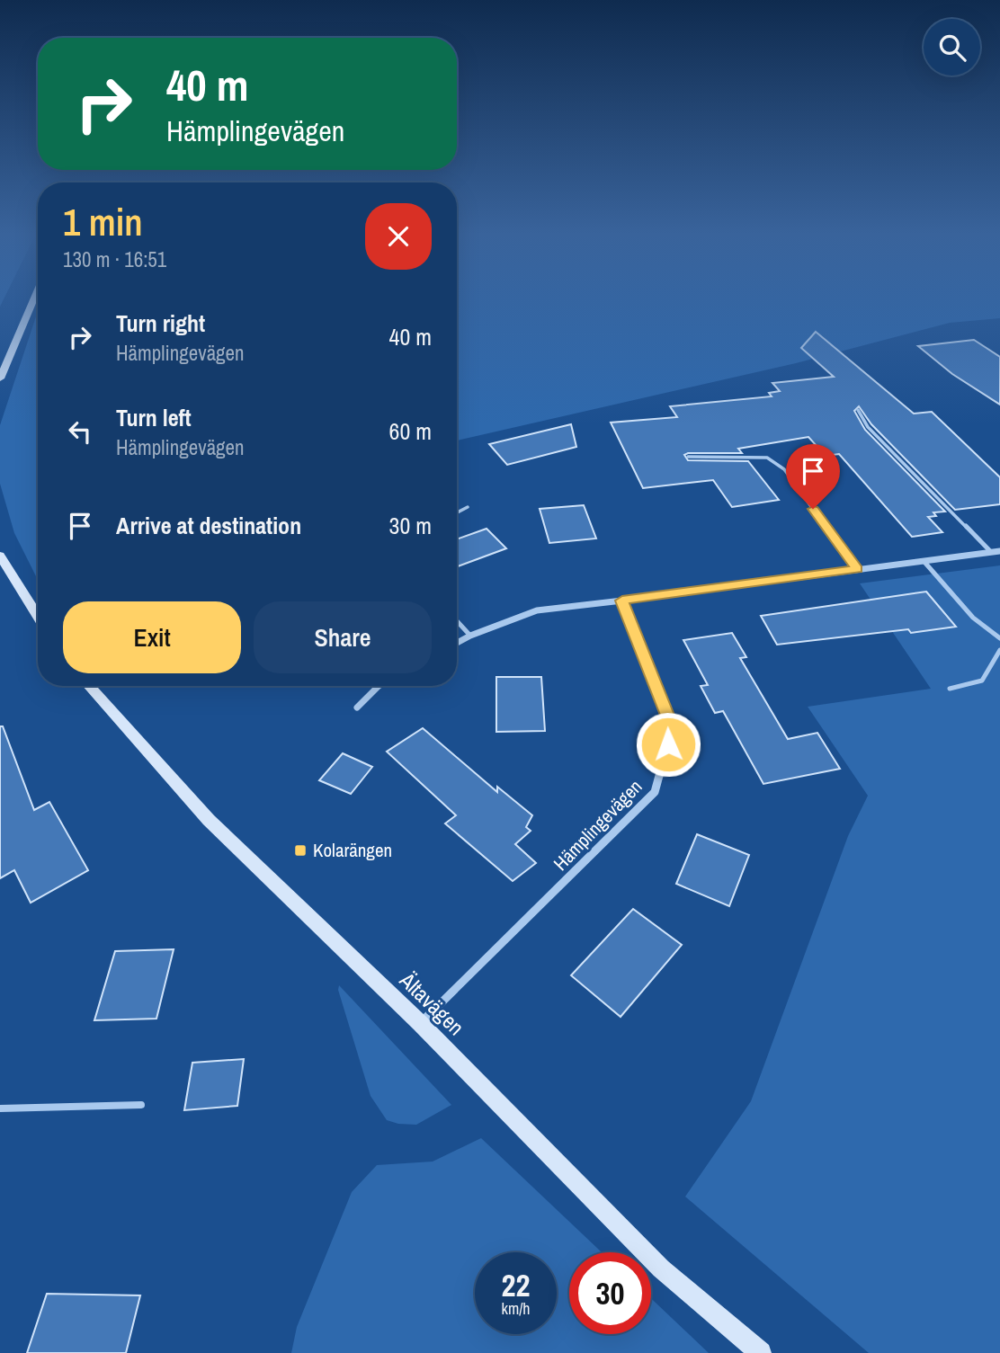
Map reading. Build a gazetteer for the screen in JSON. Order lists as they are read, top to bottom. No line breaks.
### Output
{"streets":{"main road":["Ältavägen"],"street":["Hämplingevägen"]},"crossings":[["Hämplingevägen","Ältavägen"]],"places":{"transit":["Kolarängen"]},"page":{"turn":["40 m","Hämplingevägen"],"heading":["1 min","130 m · 16:51"],"list":[{"name":"Turn right","note":"Hämplingevägen","value":"40 m"},{"name":"Turn left","note":"Hämplingevägen","value":"60 m"},{"name":"Arrive at destination","value":"30 m"}],"buttons":["Exit","Share"],"speed":"22 km/h","limit":"30"}}
